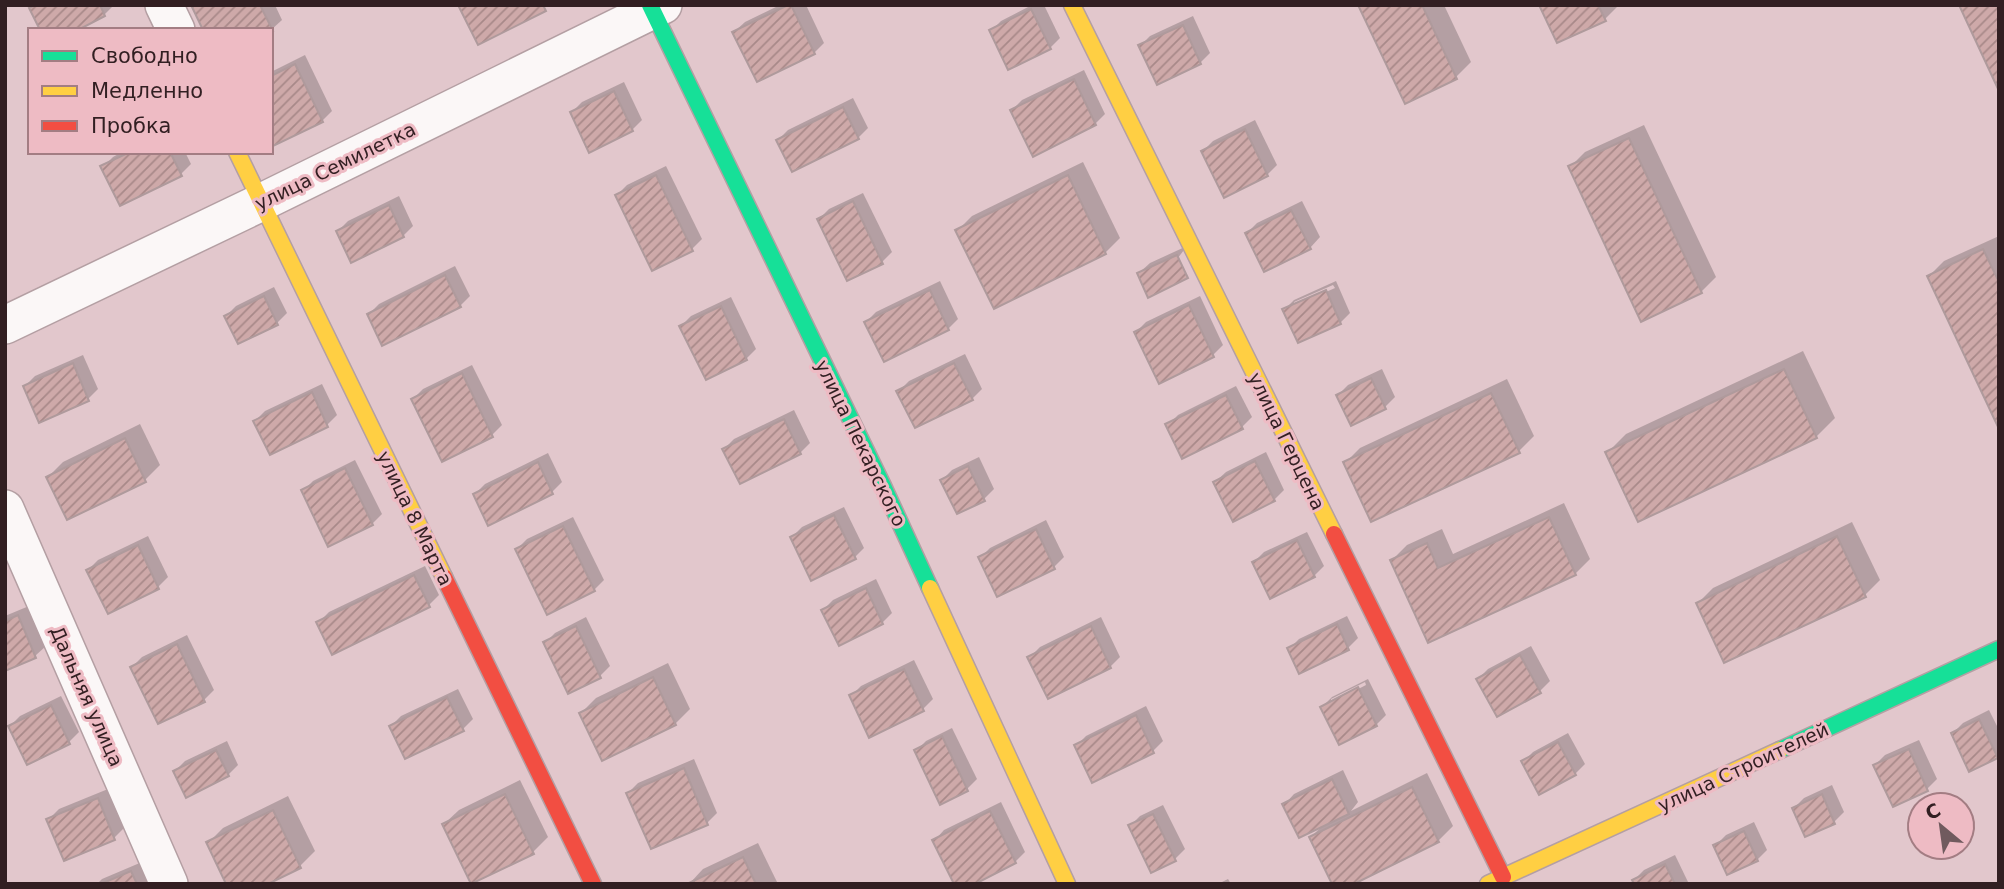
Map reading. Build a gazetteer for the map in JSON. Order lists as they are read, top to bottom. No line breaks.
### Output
{"streets":{"street":["улица Семилетка","улица Герцена","улица Пекарского","улица 8 Марта","Дальняя улица","улица Строителей"]},"crossings":[["улица Семилетка","улица Пекарского"],["улица Семилетка","улица 8 Марта"],["улица Герцена","улица Строителей"]],"legend":["Свободно","Медленно","Пробка"],"north":"top left"}
